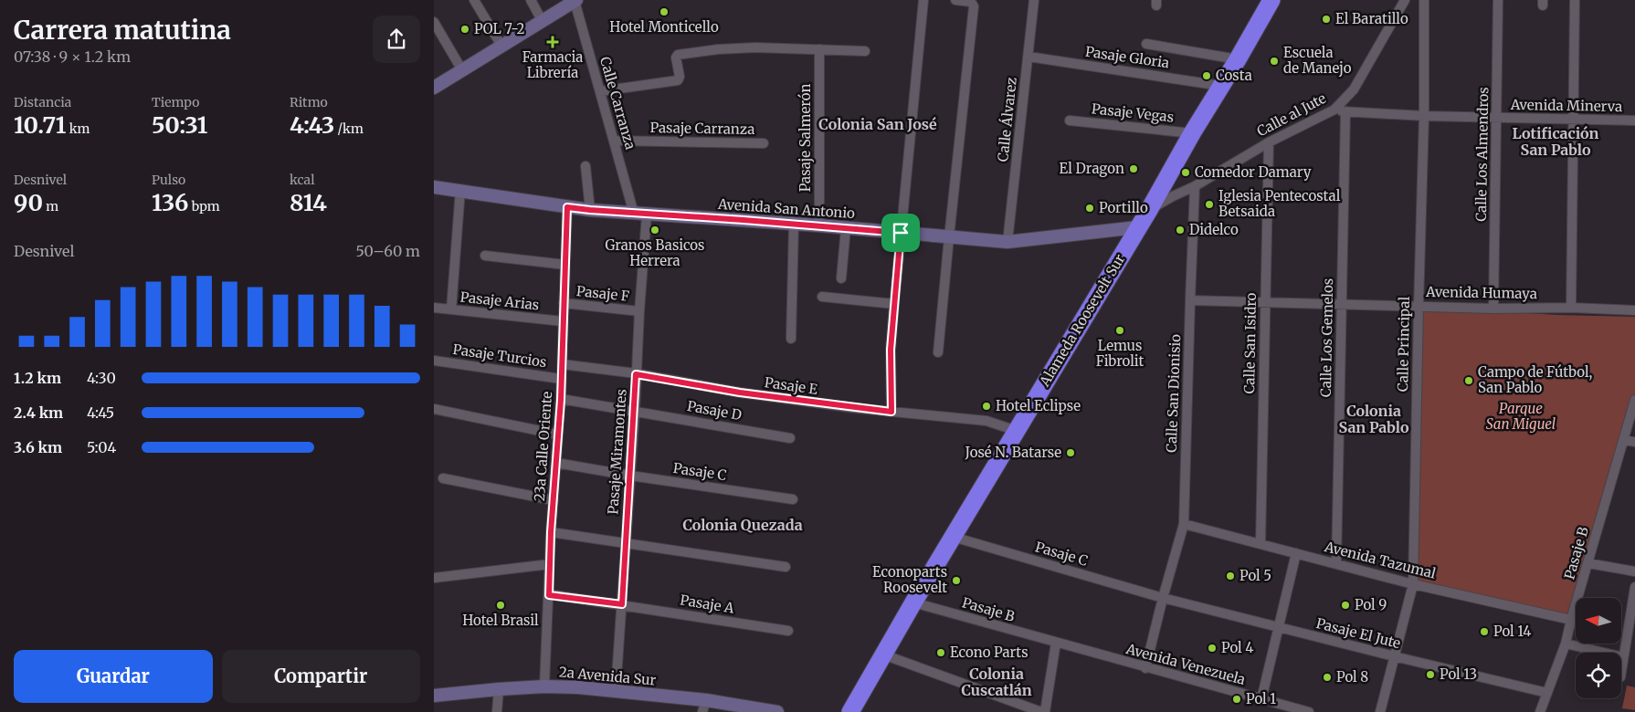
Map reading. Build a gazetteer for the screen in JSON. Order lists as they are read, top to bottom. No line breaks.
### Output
{"streets":{"highway":["Alameda Roosevelt Sur"],"street":["Pasaje Gloria","Calle Carranza","Avenida Minerva","Pasaje Vegas","Calle al Jute","Calle Álvarez","Pasaje Carranza","Pasaje Salmerón","Calle Los Almendros","Avenida San Antonio","Avenida Humaya","Pasaje F","Pasaje Arias","Calle Los Gemelos","Calle San Isidro","Calle Principal","Pasaje Turcios","Pasaje E","Calle San Dionisio","Pasaje D","23a Calle Oriente","Pasaje Miramontes","Pasaje C","Pasaje B","Avenida Tazumal","Pasaje A","Pasaje El Jute","Avenida Venezuela","2a Avenida Sur"]},"crossings":[["Pasaje Gloria","Calle Álvarez"],["Pasaje Gloria","Alameda Roosevelt Sur"],["Calle Carranza","Pasaje Carranza"],["Calle Carranza","Avenida San Antonio"],["Calle Carranza","Pasaje Miramontes"],["Avenida Minerva","Calle al Jute"],["Avenida Minerva","Calle Los Almendros"],["Avenida Minerva","Calle Los Gemelos"],["Avenida Minerva","Calle Principal"],["Pasaje Vegas","Alameda Roosevelt Sur"],["Calle al Jute","Alameda Roosevelt Sur"],["Calle al Jute","Calle San Isidro"],["Calle al Jute","Calle San Dionisio"],["Calle Álvarez","Avenida San Antonio"],["Pasaje Salmerón","Avenida San Antonio"],["Calle Los Almendros","Avenida Humaya"],["Avenida San Antonio","Alameda Roosevelt Sur"],["Avenida San Antonio","23a Calle Oriente"],["Avenida San Antonio","Pasaje Miramontes"],["Avenida Humaya","Calle Los Gemelos"],["Avenida Humaya","Calle San Isidro"],["Avenida Humaya","Calle Principal"],["Avenida Humaya","Calle San Dionisio"],["Pasaje F","23a Calle Oriente"],["Pasaje F","Pasaje Miramontes"],["Pasaje Arias","23a Calle Oriente"],["Alameda Roosevelt Sur","Pasaje E"],["Alameda Roosevelt Sur","Pasaje C"],["Alameda Roosevelt Sur","Pasaje B"],["Calle Los Gemelos","Avenida Tazumal"],["Calle San Isidro","Avenida Tazumal"],["Calle Principal","Avenida Tazumal"],["Calle Principal","Pasaje El Jute"],["Pasaje Turcios","23a Calle Oriente"],["Pasaje E","23a Calle Oriente"],["Pasaje E","Pasaje Miramontes"],["Calle San Dionisio","Pasaje C"],["Calle San Dionisio","Avenida Tazumal"],["Calle San Dionisio","Pasaje El Jute"],["Calle San Dionisio","Avenida Venezuela"],["Pasaje D","23a Calle Oriente"],["Pasaje D","Pasaje Miramontes"],["23a Calle Oriente","Pasaje C"],["23a Calle Oriente","Pasaje A"],["23a Calle Oriente","2a Avenida Sur"],["Pasaje Miramontes","Pasaje C"],["Pasaje Miramontes","Pasaje A"],["Pasaje Miramontes","2a Avenida Sur"],["Pasaje C","Pasaje El Jute"],["Pasaje B","Avenida Tazumal"],["Pasaje B","Pasaje El Jute"],["Pasaje B","Avenida Venezuela"]],"districts":["Colonia San José","Lotificación San Pablo","Colonia San Pablo","Colonia Quezada","Colonia Cuscatlán"],"parks":["Parque San Miguel"],"places":{"other":["Hotel Monticello","El Baratillo","POL 7-2","Escuela de Manejo","Costa","El Dragon","Comedor Damary","Iglesia Pentecostal Betsaida","Portillo","Granos Basicos Herrera","Didelco","Lemus Fibrolit","Campo de Fútbol, San Pablo","Hotel Eclipse","José N. Batarse","Pol 5","Econoparts Roosevelt","Hotel Brasil","Pol 9","Pol 14","Pol 4","Econo Parts","Pol 13","Pol 8","Pol 1"],"health":["Farmacia Librería"]},"north":"left","page":{"heading":["Carrera matutina","07:38 · 9 × 1.2 km"],"stats":[["Distancia","10.71 km"],["Tiempo","50:31"],["Ritmo","4:43 /km"],["Desnivel","90 m"],["Pulso","136 bpm"],["kcal","814"]],"chart":["Desnivel","50–60 m"],"list":[{"name":"1.2 km","note":"4:30"},{"name":"2.4 km","note":"4:45"},{"name":"3.6 km","note":"5:04"}],"buttons":["Guardar","Compartir"]}}
